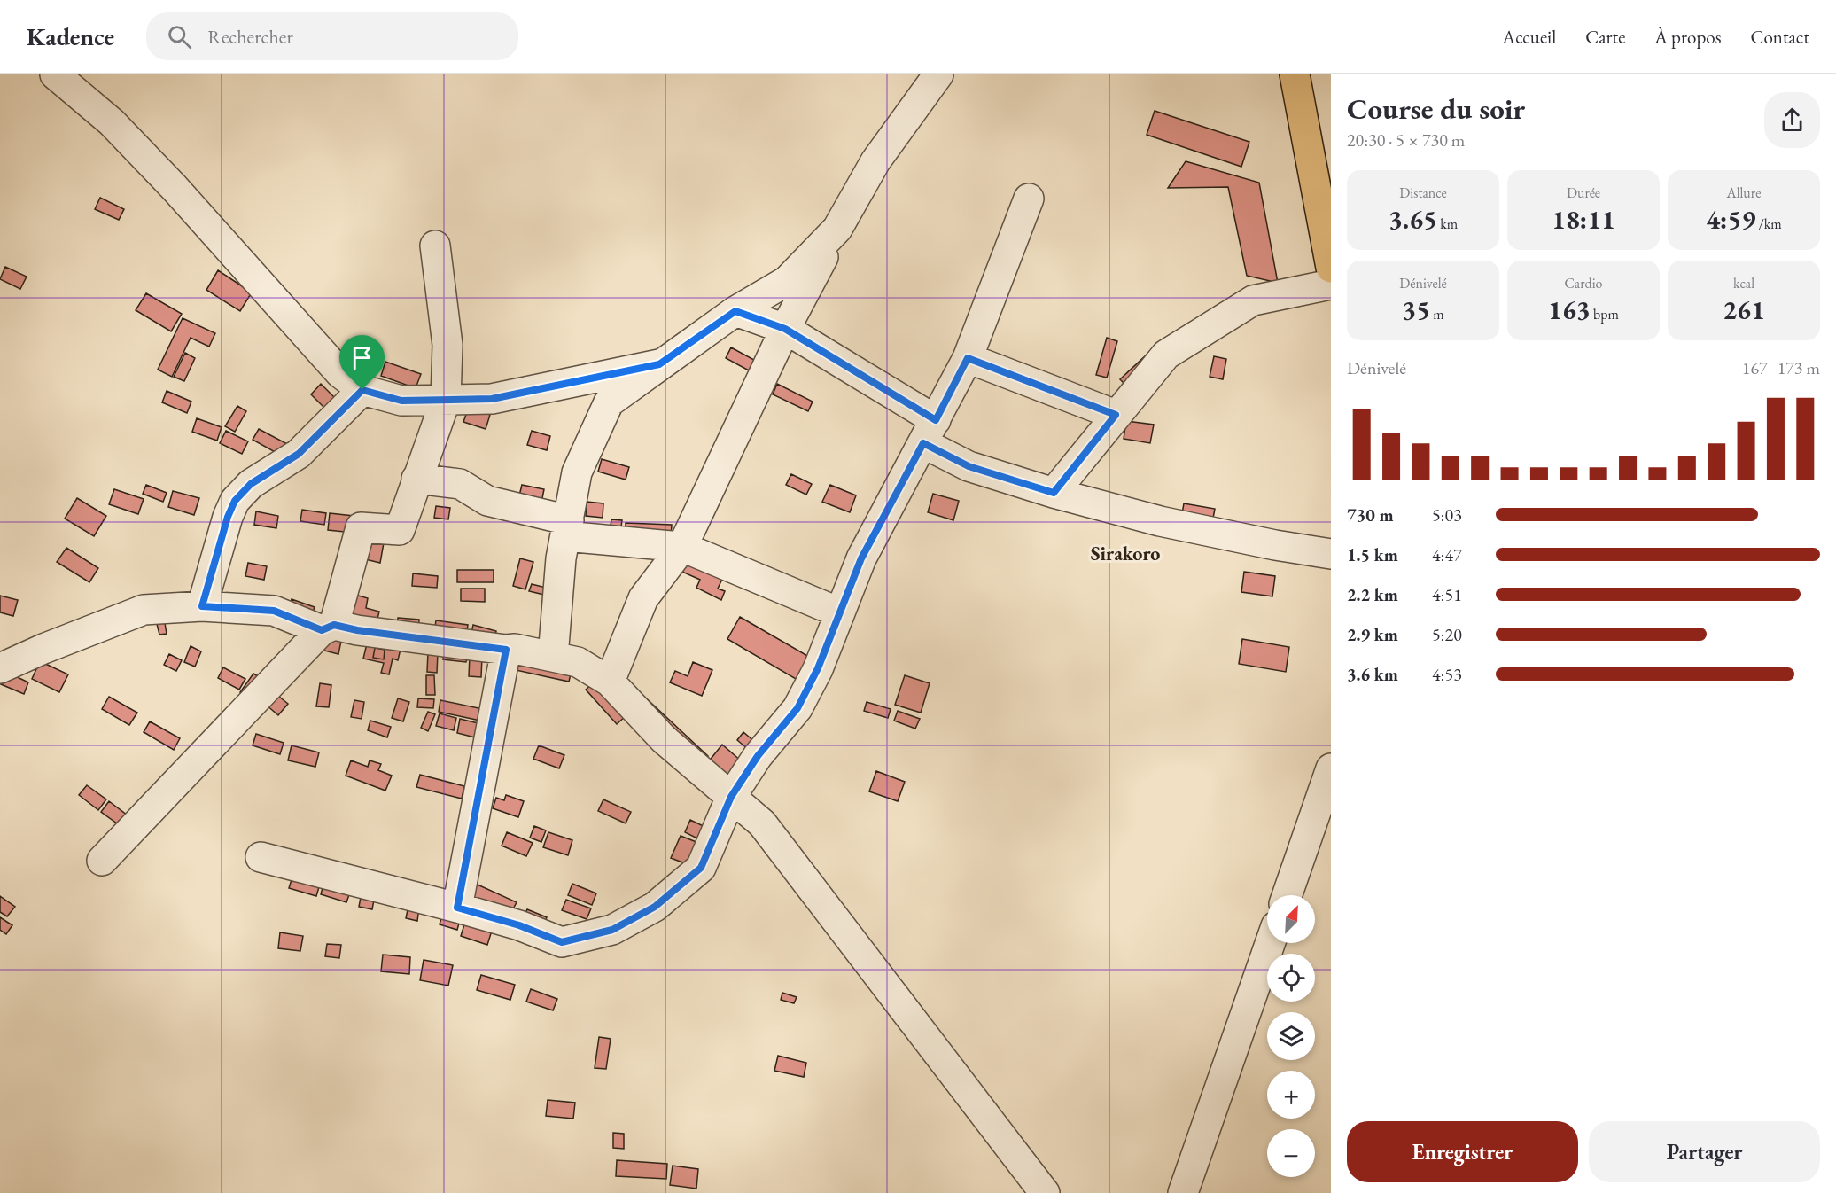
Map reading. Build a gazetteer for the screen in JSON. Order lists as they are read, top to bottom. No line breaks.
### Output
{"districts":["Sirakoro"],"north":"top right","page":{"header":"Kadence","search":"Rechercher","nav":["Accueil","Carte","À propos","Contact"],"heading":["Course du soir","20:30 · 5 × 730 m"],"stats":[["Distance","3.65 km"],["Durée","18:11"],["Allure","4:59 /km"],["Dénivelé","35 m"],["Cardio","163 bpm"],["kcal","261"]],"chart":["Dénivelé","167–173 m"],"list":[{"name":"730 m","note":"5:03"},{"name":"1.5 km","note":"4:47"},{"name":"2.2 km","note":"4:51"},{"name":"2.9 km","note":"5:20"},{"name":"3.6 km","note":"4:53"}],"map_buttons":["+","−"],"buttons":["Enregistrer","Partager"]}}
